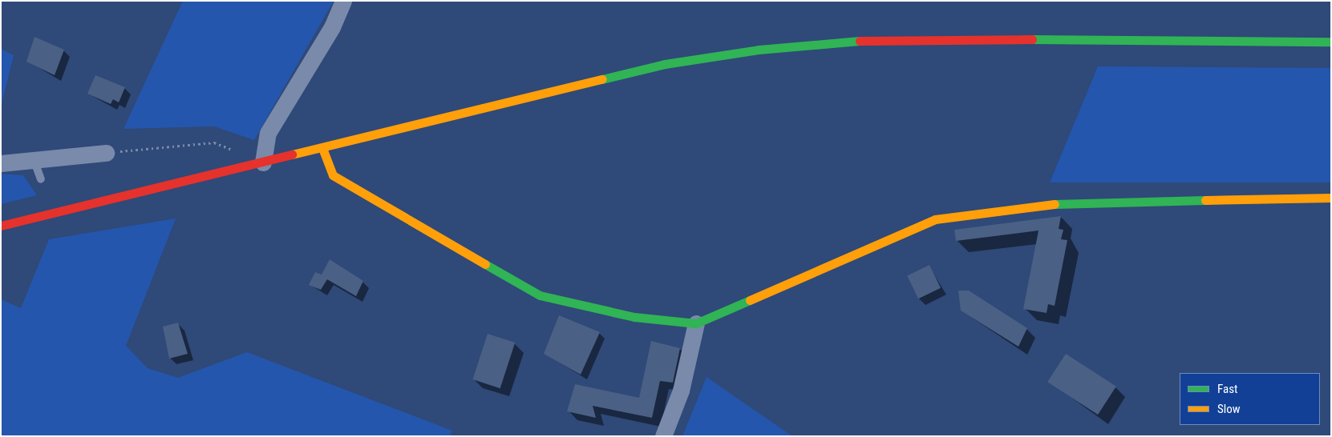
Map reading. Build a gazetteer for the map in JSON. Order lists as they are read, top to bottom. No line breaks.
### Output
{"legend":["Fast","Slow"]}
